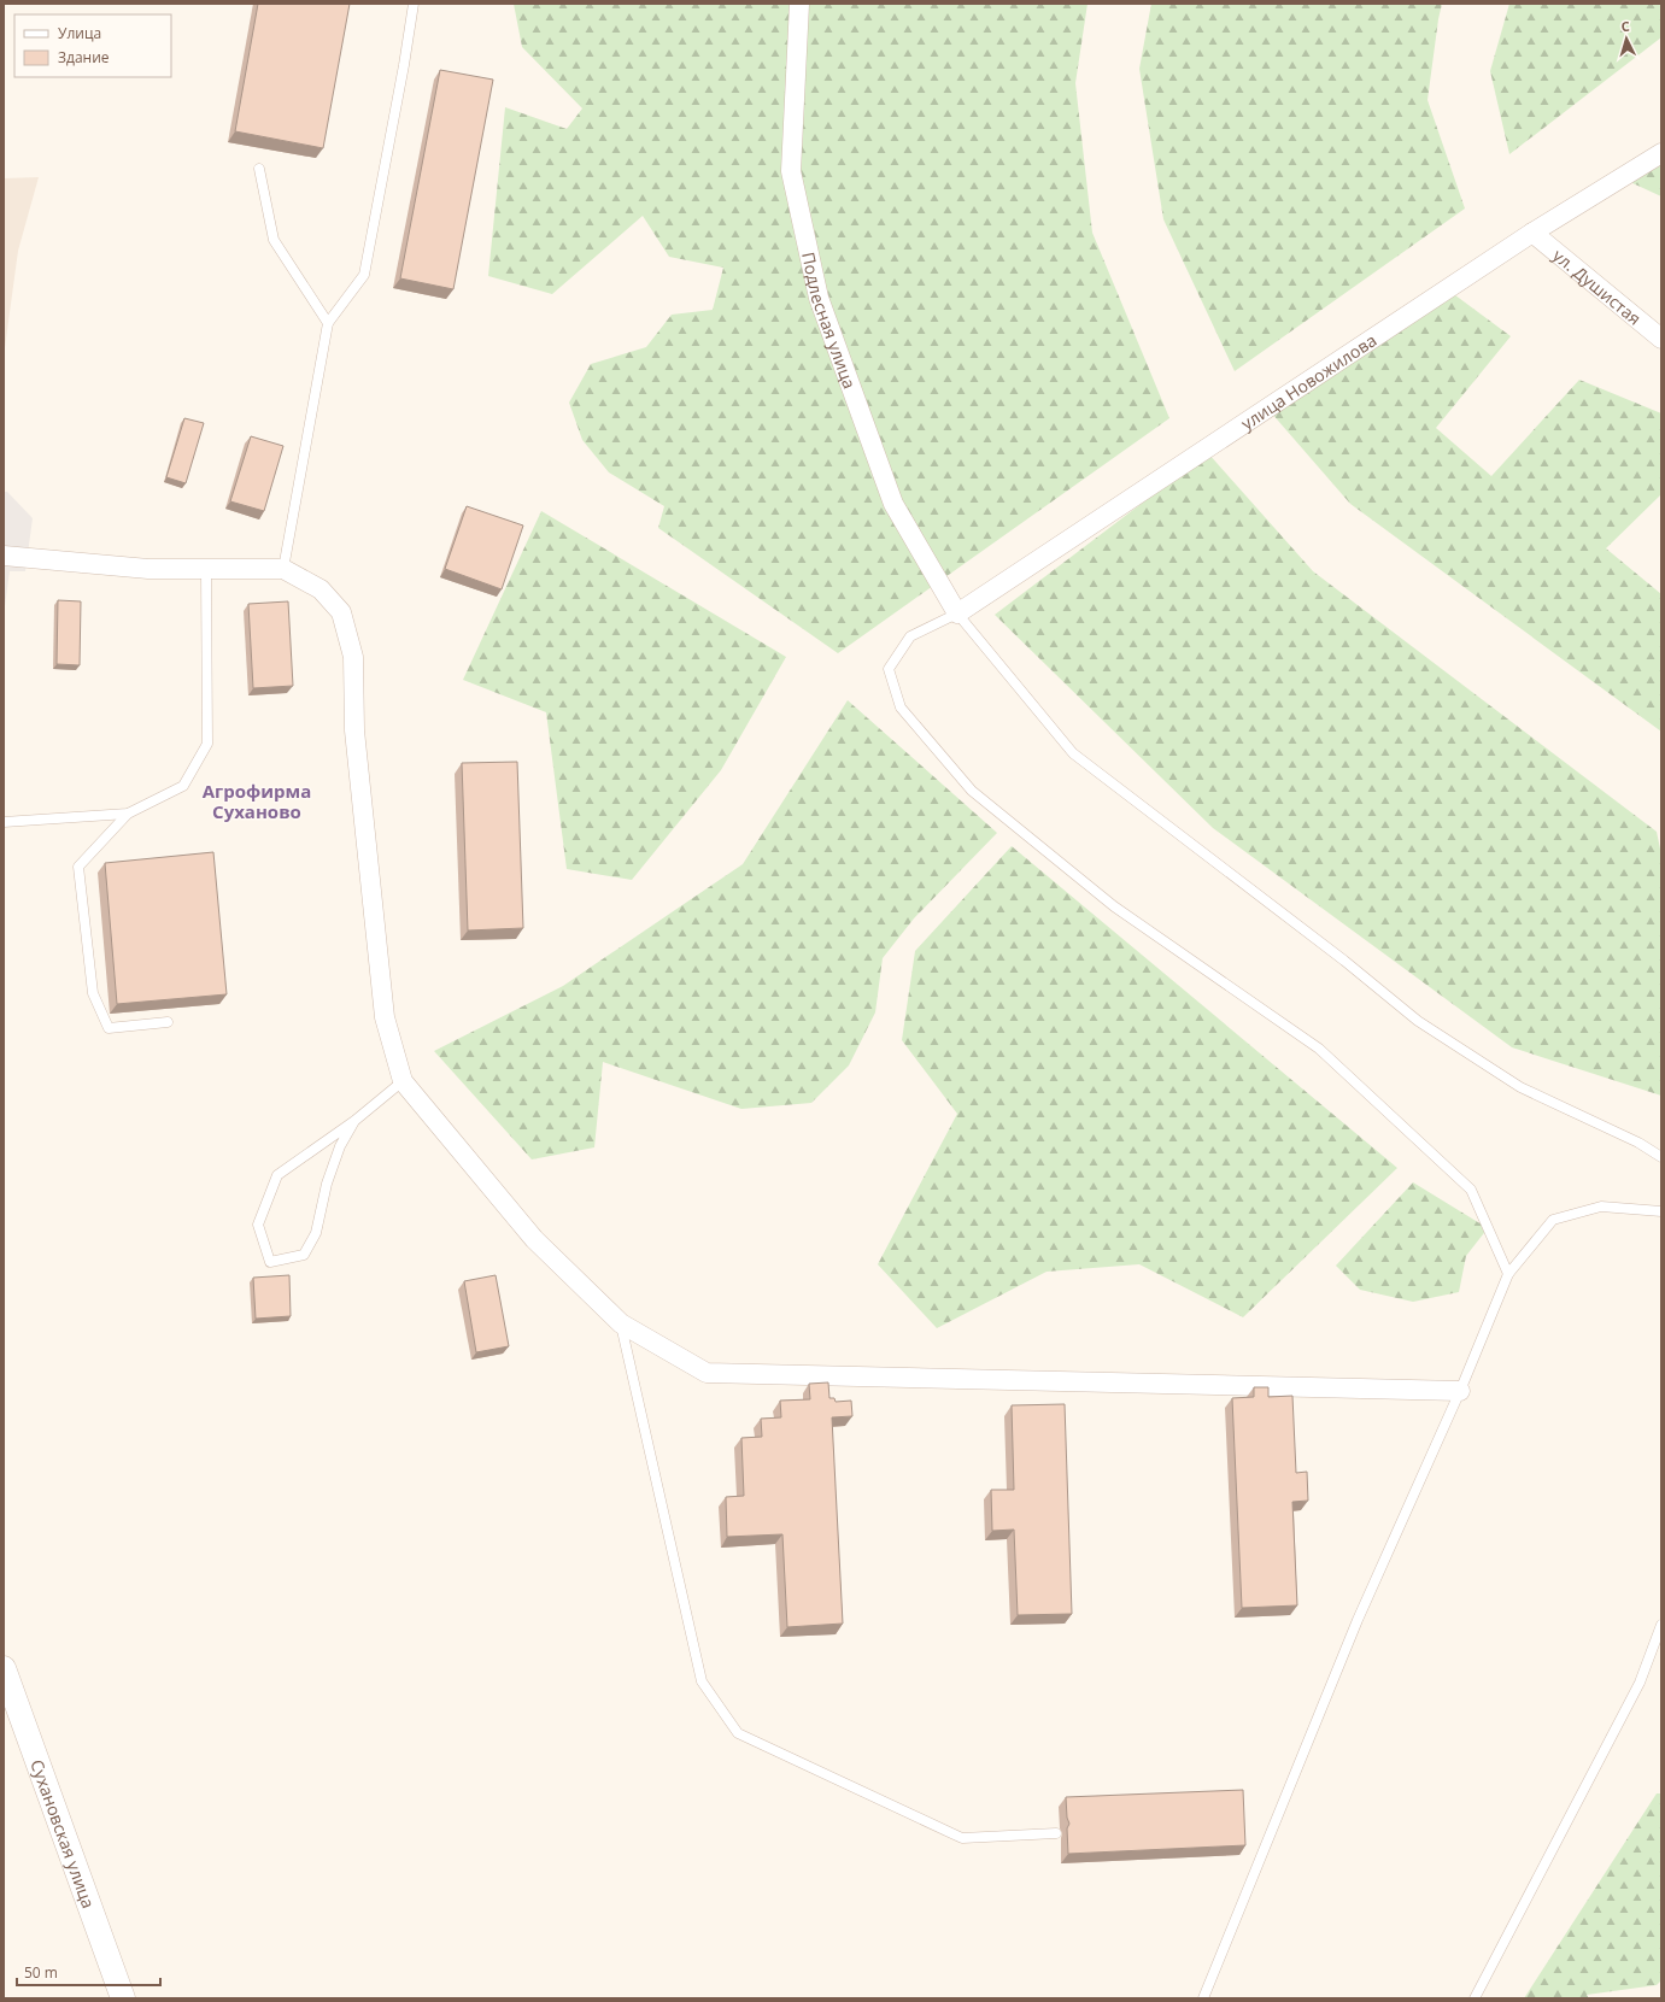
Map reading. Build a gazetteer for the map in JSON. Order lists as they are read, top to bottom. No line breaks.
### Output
{"streets":{"street":["ул. Душистая","Подлесная улица","улица Новожилова","Сухановская улица"]},"crossings":[["ул. Душистая","улица Новожилова"],["Подлесная улица","улица Новожилова"]],"districts":["Агрофирма Суханово"],"legend":["Улица","Здание"],"scale_bar":"50 m","north":"top"}
